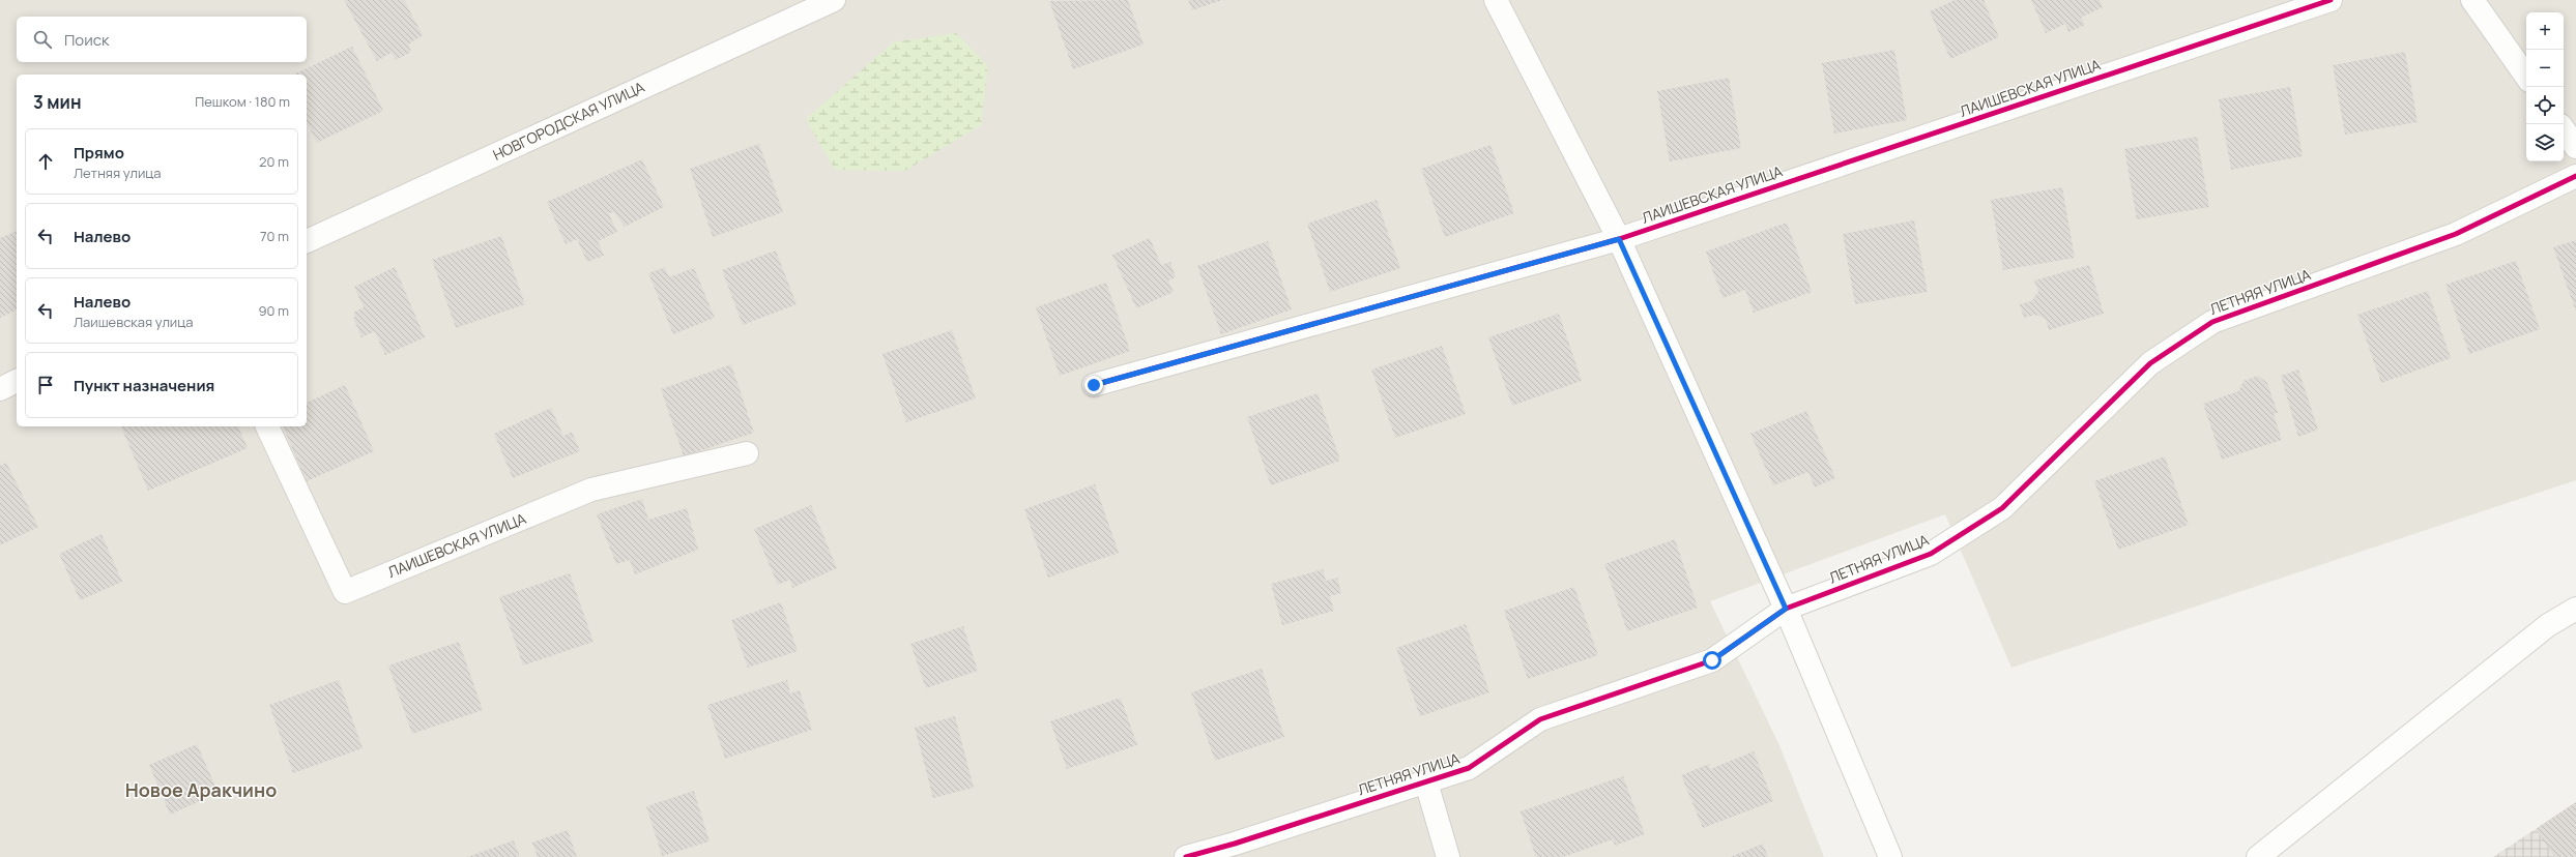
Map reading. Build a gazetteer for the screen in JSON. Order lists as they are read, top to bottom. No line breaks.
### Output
{"streets":{"street":["ЛАИШЕВСКАЯ УЛИЦА","НОВГОРОДСКАЯ УЛИЦА","ЛЕТНЯЯ УЛИЦА"]},"districts":["Новое Аракчино"],"page":{"map_buttons":["+","−"],"search":"Поиск","heading":["3 мин","Пешком · 180 m"],"list":[["Прямо","Летняя улица","20 m"],["Налево","70 m"],["Налево","Лаишевская улица","90 m"],"Пункт назначения"]}}
